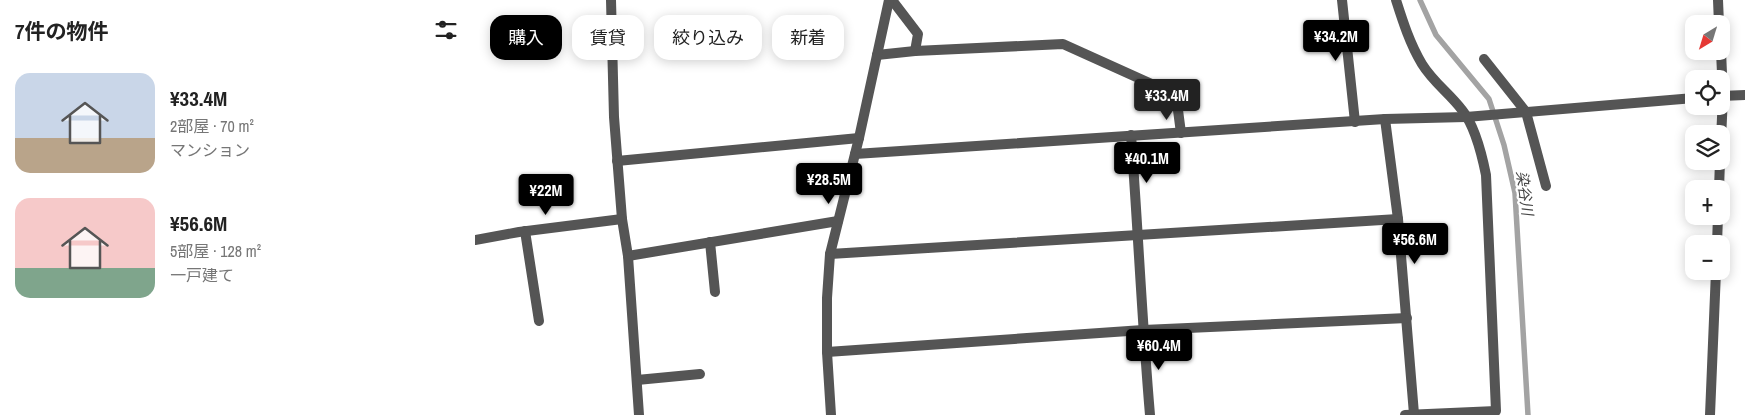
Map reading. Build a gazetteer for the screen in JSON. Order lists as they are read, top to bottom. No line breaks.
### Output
{"water":["染谷川"],"north":"bottom left","page":{"heading":"7件の物件","map_buttons":["+","−"],"chip":["購入","賃貸","絞り込み","新着"],"price":["¥34.2M","¥33.4M","¥40.1M","¥28.5M","¥22M","¥56.6M","¥60.4M"],"list":[{"name":"¥33.4M","note":"2部屋 · 70 m² · マンション"},{"name":"¥56.6M","note":"5部屋 · 128 m² · 一戸建て"}]}}
